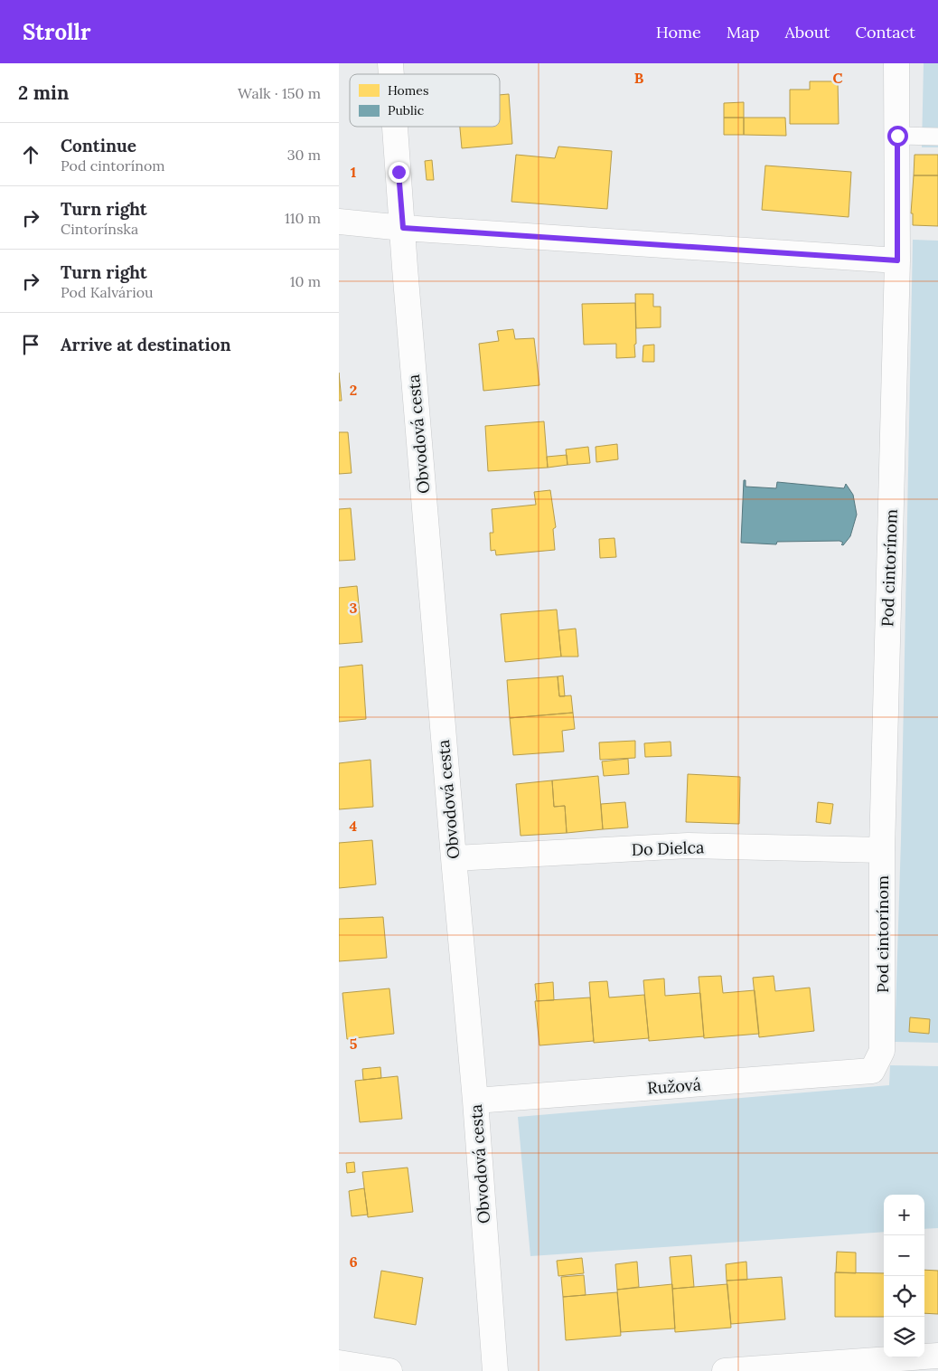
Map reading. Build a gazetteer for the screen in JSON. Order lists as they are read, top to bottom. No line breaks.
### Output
{"streets":{"street":["Obvodová cesta","Pod cintorínom","Do Dielca","Ružová"]},"crossings":[["Obvodová cesta","Do Dielca"],["Obvodová cesta","Ružová"],["Pod cintorínom","Do Dielca"],["Pod cintorínom","Ružová"]],"legend":["Homes","Public"],"page":{"header":"Strollr","nav":["Home","Map","About","Contact"],"heading":["2 min","Walk · 150 m"],"list":[["Continue","Pod cintorínom","30 m"],["Turn right","Cintorínska","110 m"],["Turn right","Pod Kalváriou","10 m"],"Arrive at destination"],"map_buttons":["+","−"]},"grid":{"columns":["B","C"],"rows":["1","2","3","4","5","6"]}}
